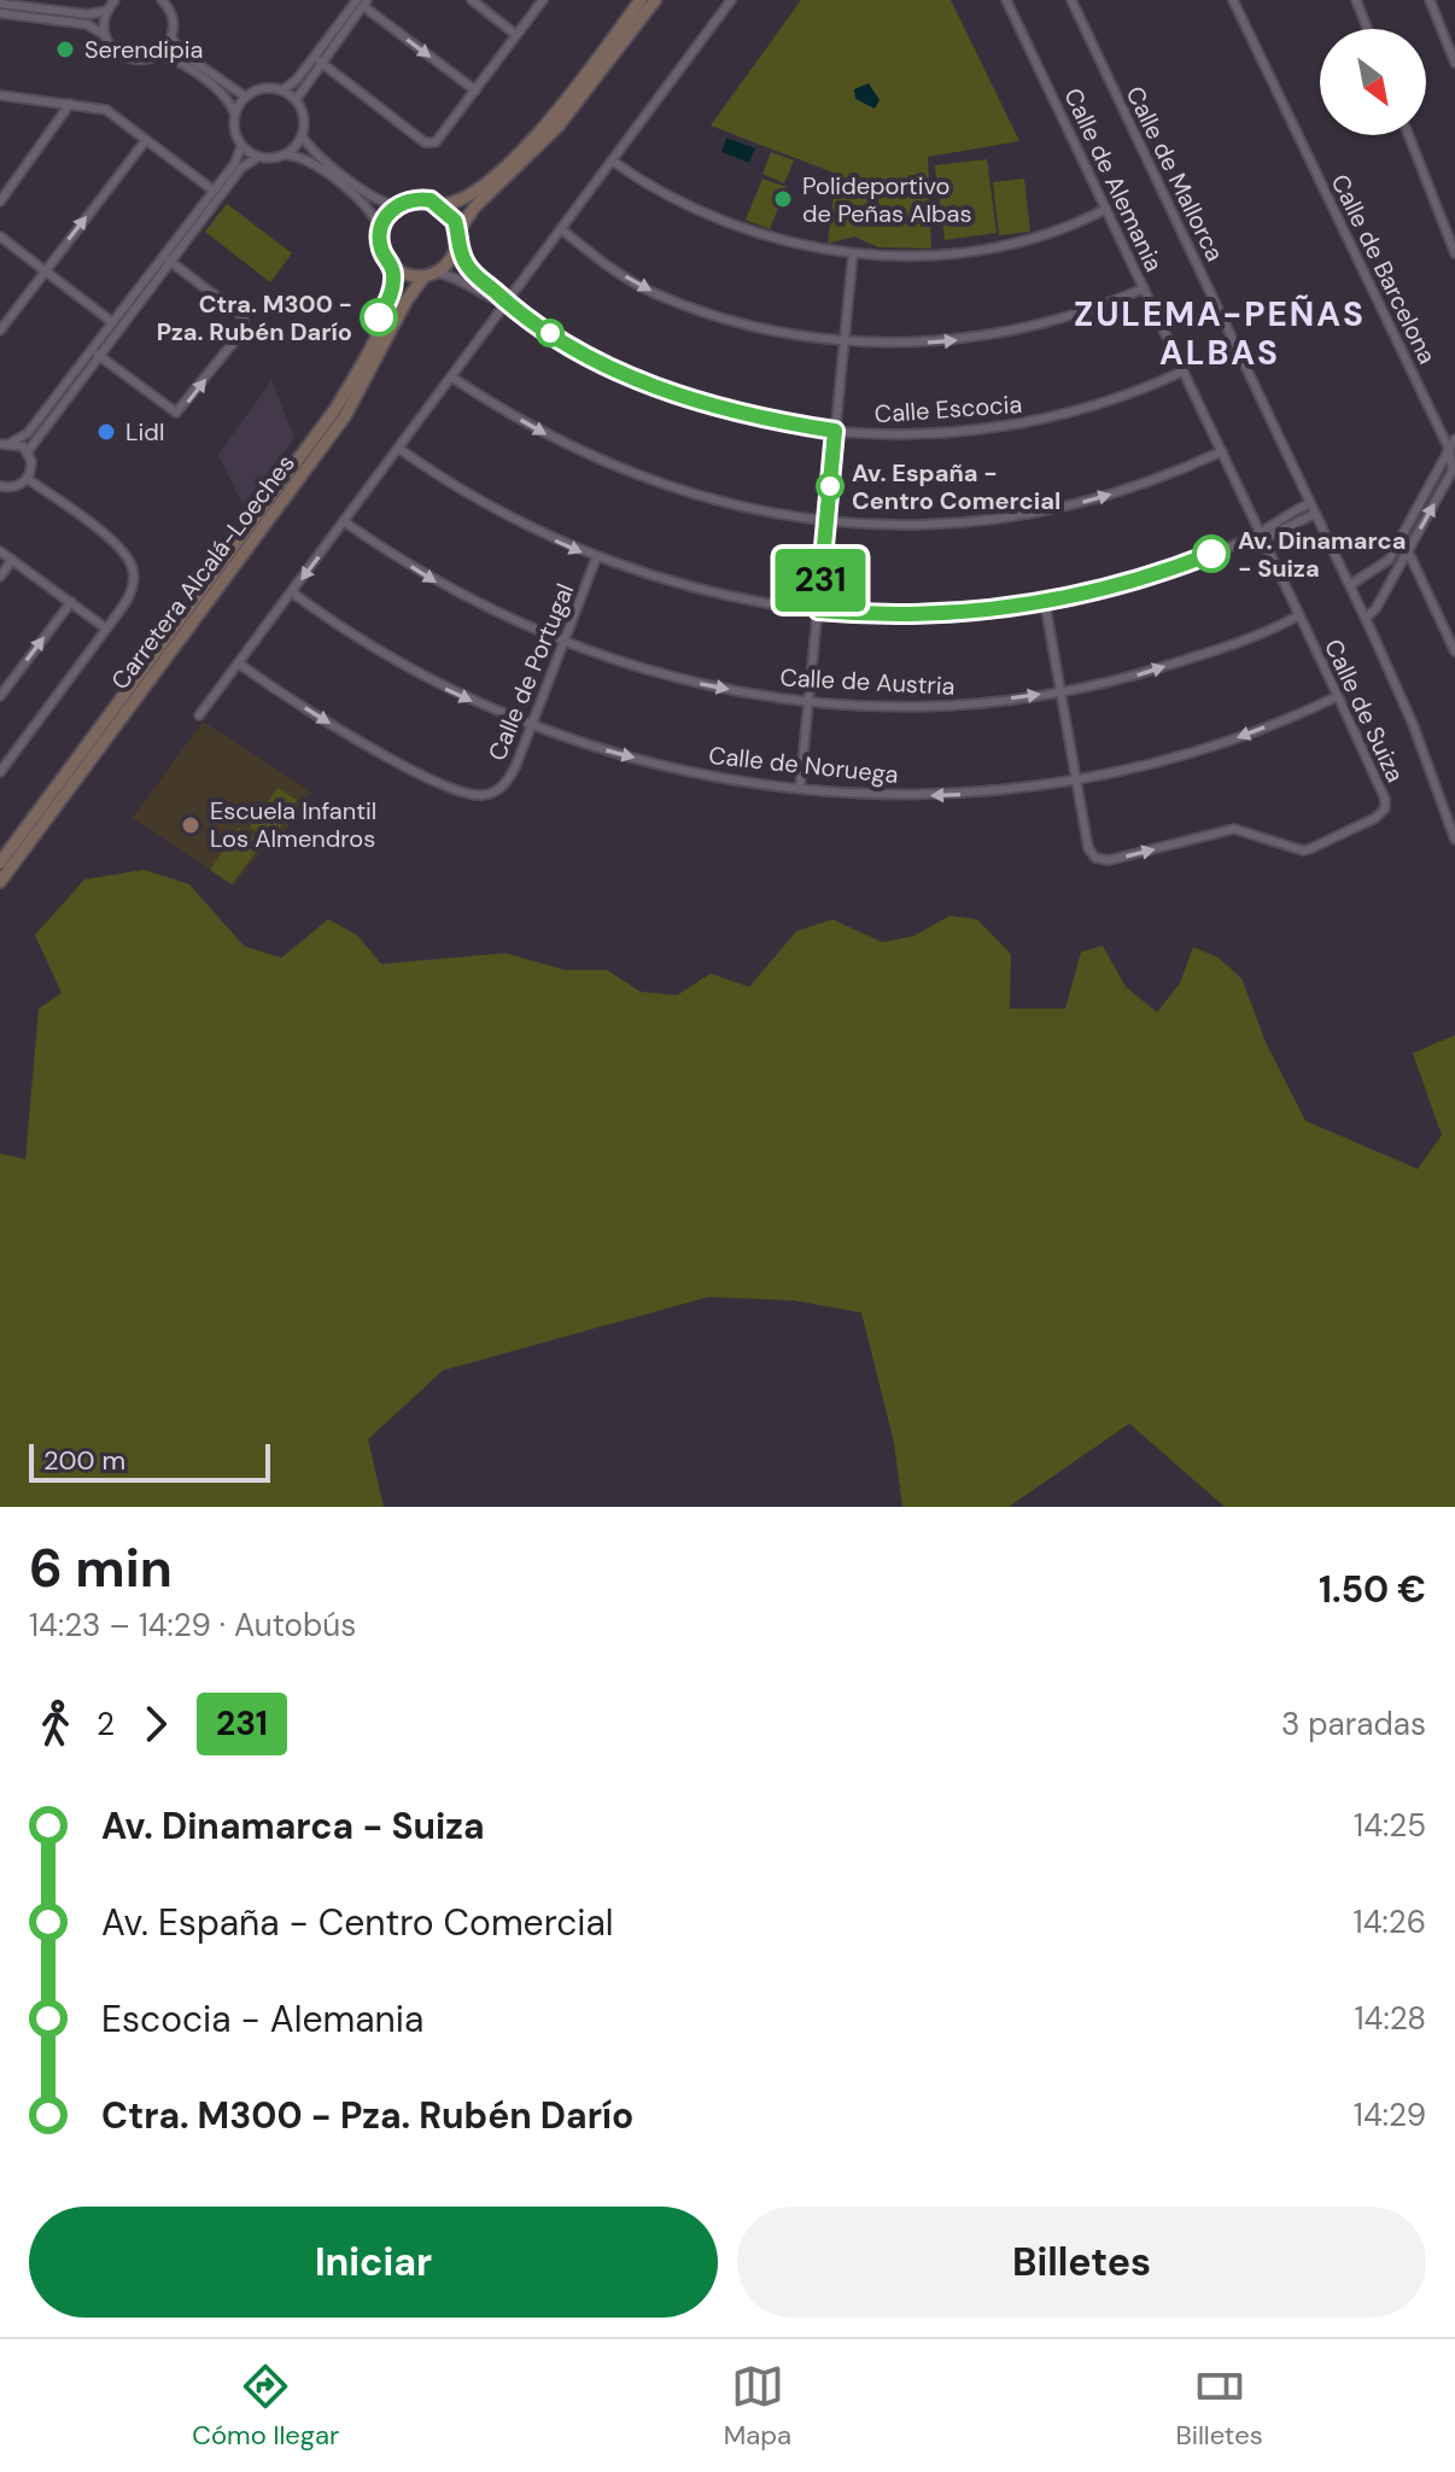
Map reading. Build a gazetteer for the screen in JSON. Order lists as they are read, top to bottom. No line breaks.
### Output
{"streets":{"main road":["Carretera Alcalá-Loeches"],"street":["Calle de Mallorca","Calle de Alemania","Calle de Barcelona","Calle Escocia","Calle de Portugal","Calle de Austria","Calle de Suiza","Calle de Noruega"]},"crossings":[["Calle de Alemania","Calle Escocia"],["Calle de Alemania","Calle de Suiza"],["Calle Escocia","Carretera Alcalá-Loeches"],["Calle de Portugal","Calle de Austria"],["Calle de Portugal","Calle de Noruega"],["Calle de Austria","Calle de Suiza"],["Calle de Suiza","Calle de Noruega"]],"one_way":["Calle de Portugal","Calle de Austria"],"districts":["ZULEMA-PEÑAS ALBAS"],"places":["Serendipia","Polideportivo de Peñas Albas","Ctra. M300 - Pza. Rubén Darío","Lidl","Av. España - Centro Comercial","Av. Dinamarca - Suiza","Escuela Infantil Los Almendros"],"lines":["bus line 231"],"scale_bar":"200 m","north":"bottom right","page":{"on_map":"231","scale":"200 m","heading":["6 min","14:23 – 14:29 · Autobús","1.50 €"],"legs":["2","231","3 paradas"],"list":[{"name":"Av. Dinamarca - Suiza","value":"14:25"},{"name":"Av. España - Centro Comercial","value":"14:26"},{"name":"Escocia - Alemania","value":"14:28"},{"name":"Ctra. M300 - Pza. Rubén Darío","value":"14:29"}],"buttons":["Iniciar","Billetes"],"tabs":["Cómo llegar","Mapa","Billetes"]}}
